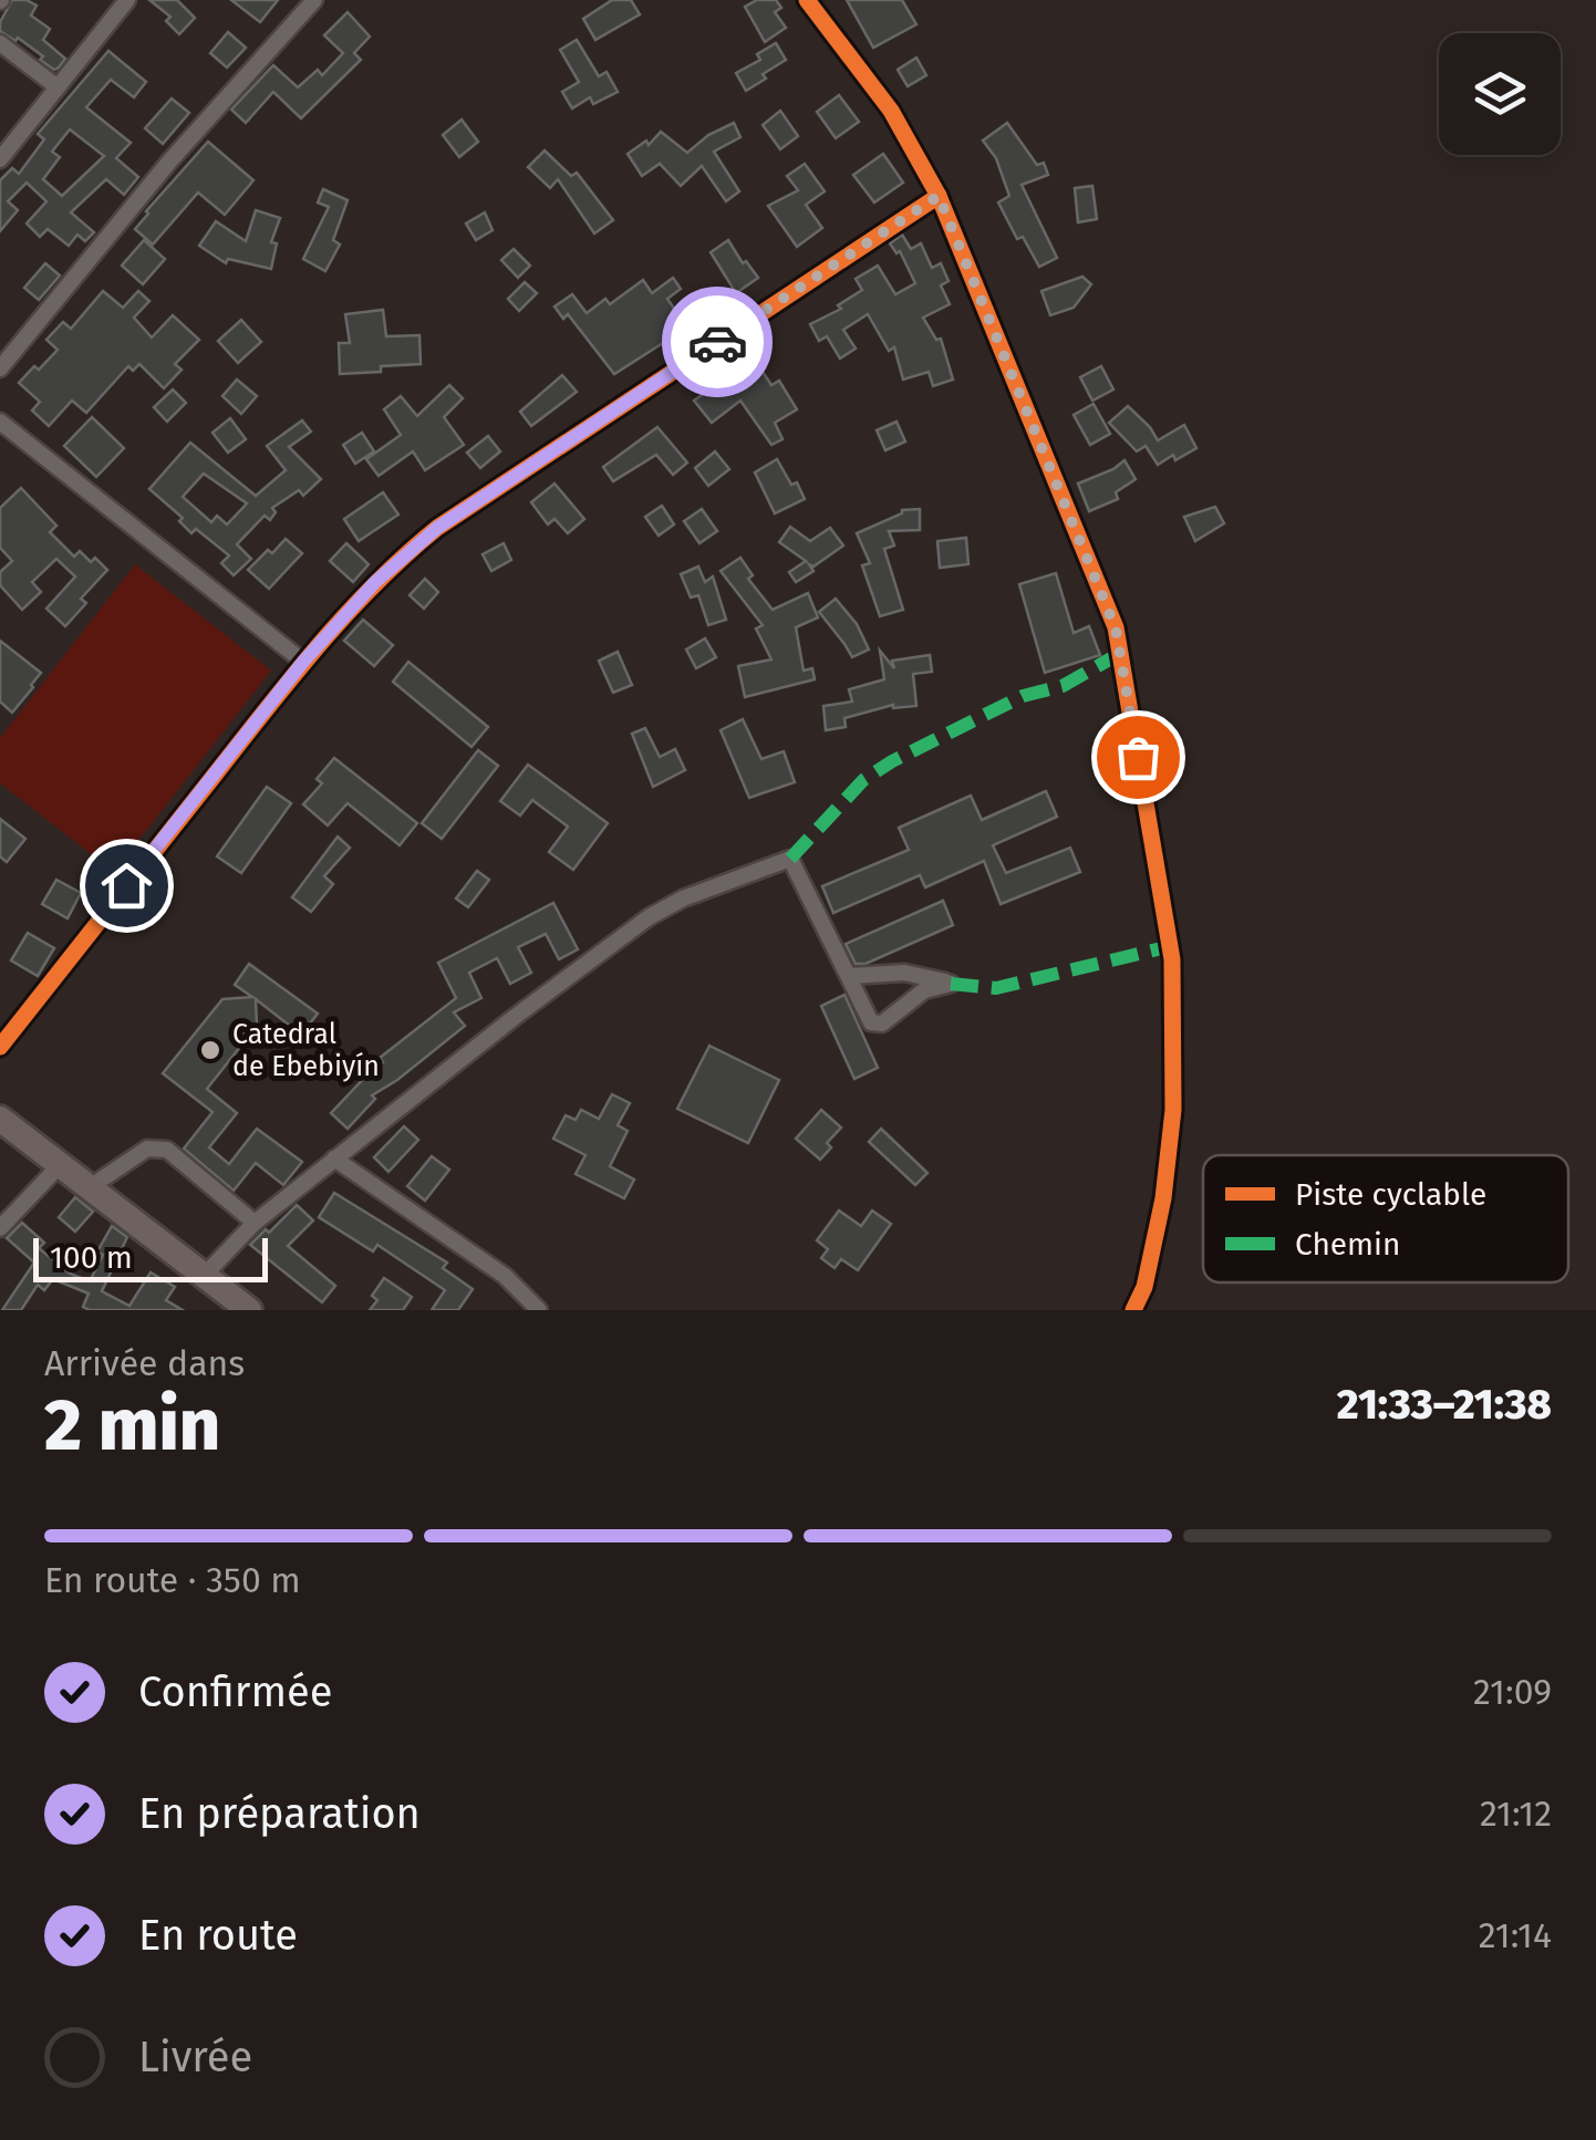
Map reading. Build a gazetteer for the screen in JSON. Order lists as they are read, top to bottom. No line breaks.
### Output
{"places":["Catedral de Ebebiyín"],"legend":["Piste cyclable","Chemin"],"scale_bar":"100 m","page":{"scale":"100 m","heading":["2 min","Arrivée dans","21:33–21:38"],"bar":"En route · 350 m","list":[["Confirmée","21:09"],["En préparation","21:12"],["En route","21:14"],"Livrée"]}}
